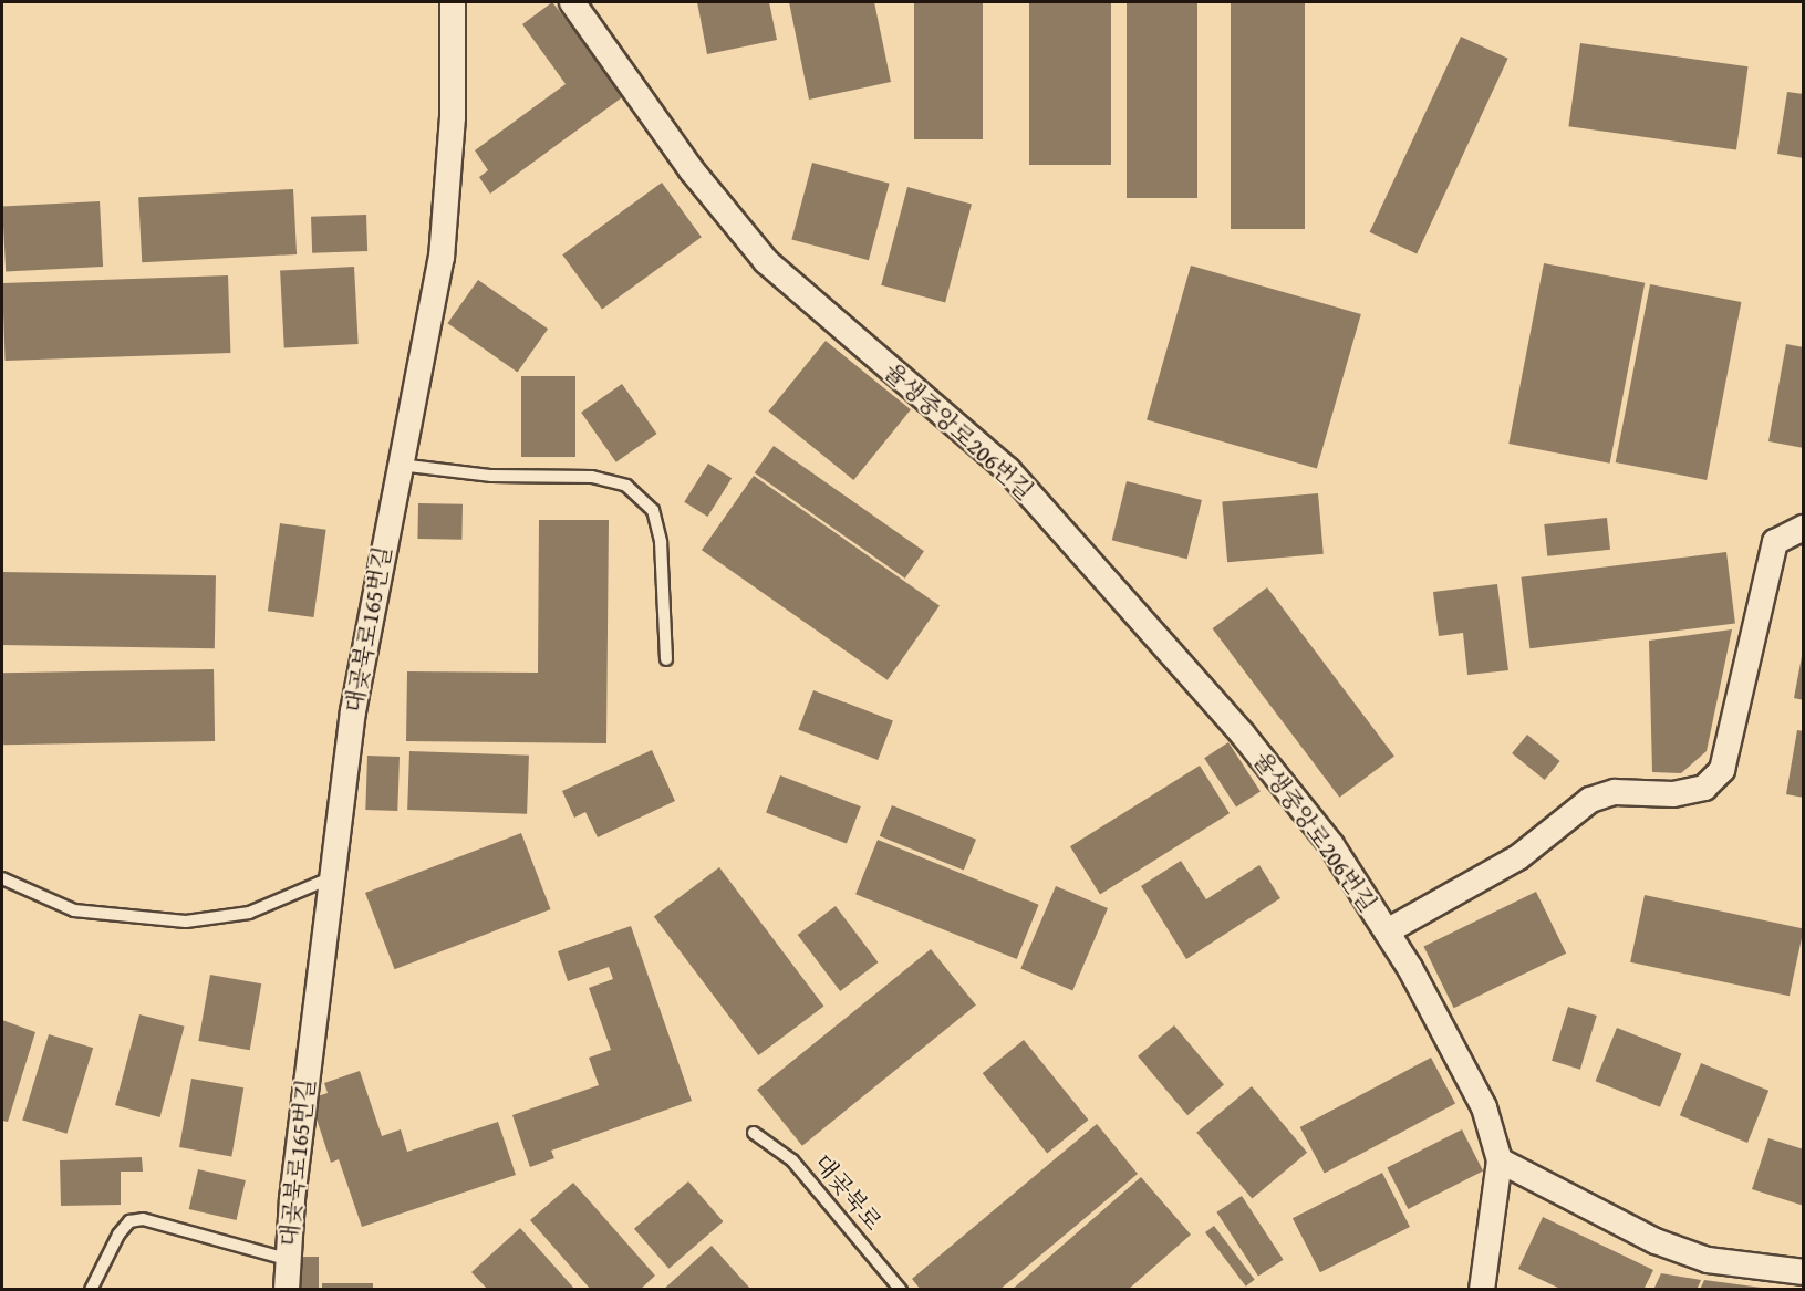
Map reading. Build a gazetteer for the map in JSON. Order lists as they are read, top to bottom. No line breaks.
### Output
{"streets":{"street":["율생중앙로206번길","대곶북로165번길"],"lane":["대곶북로"]}}
